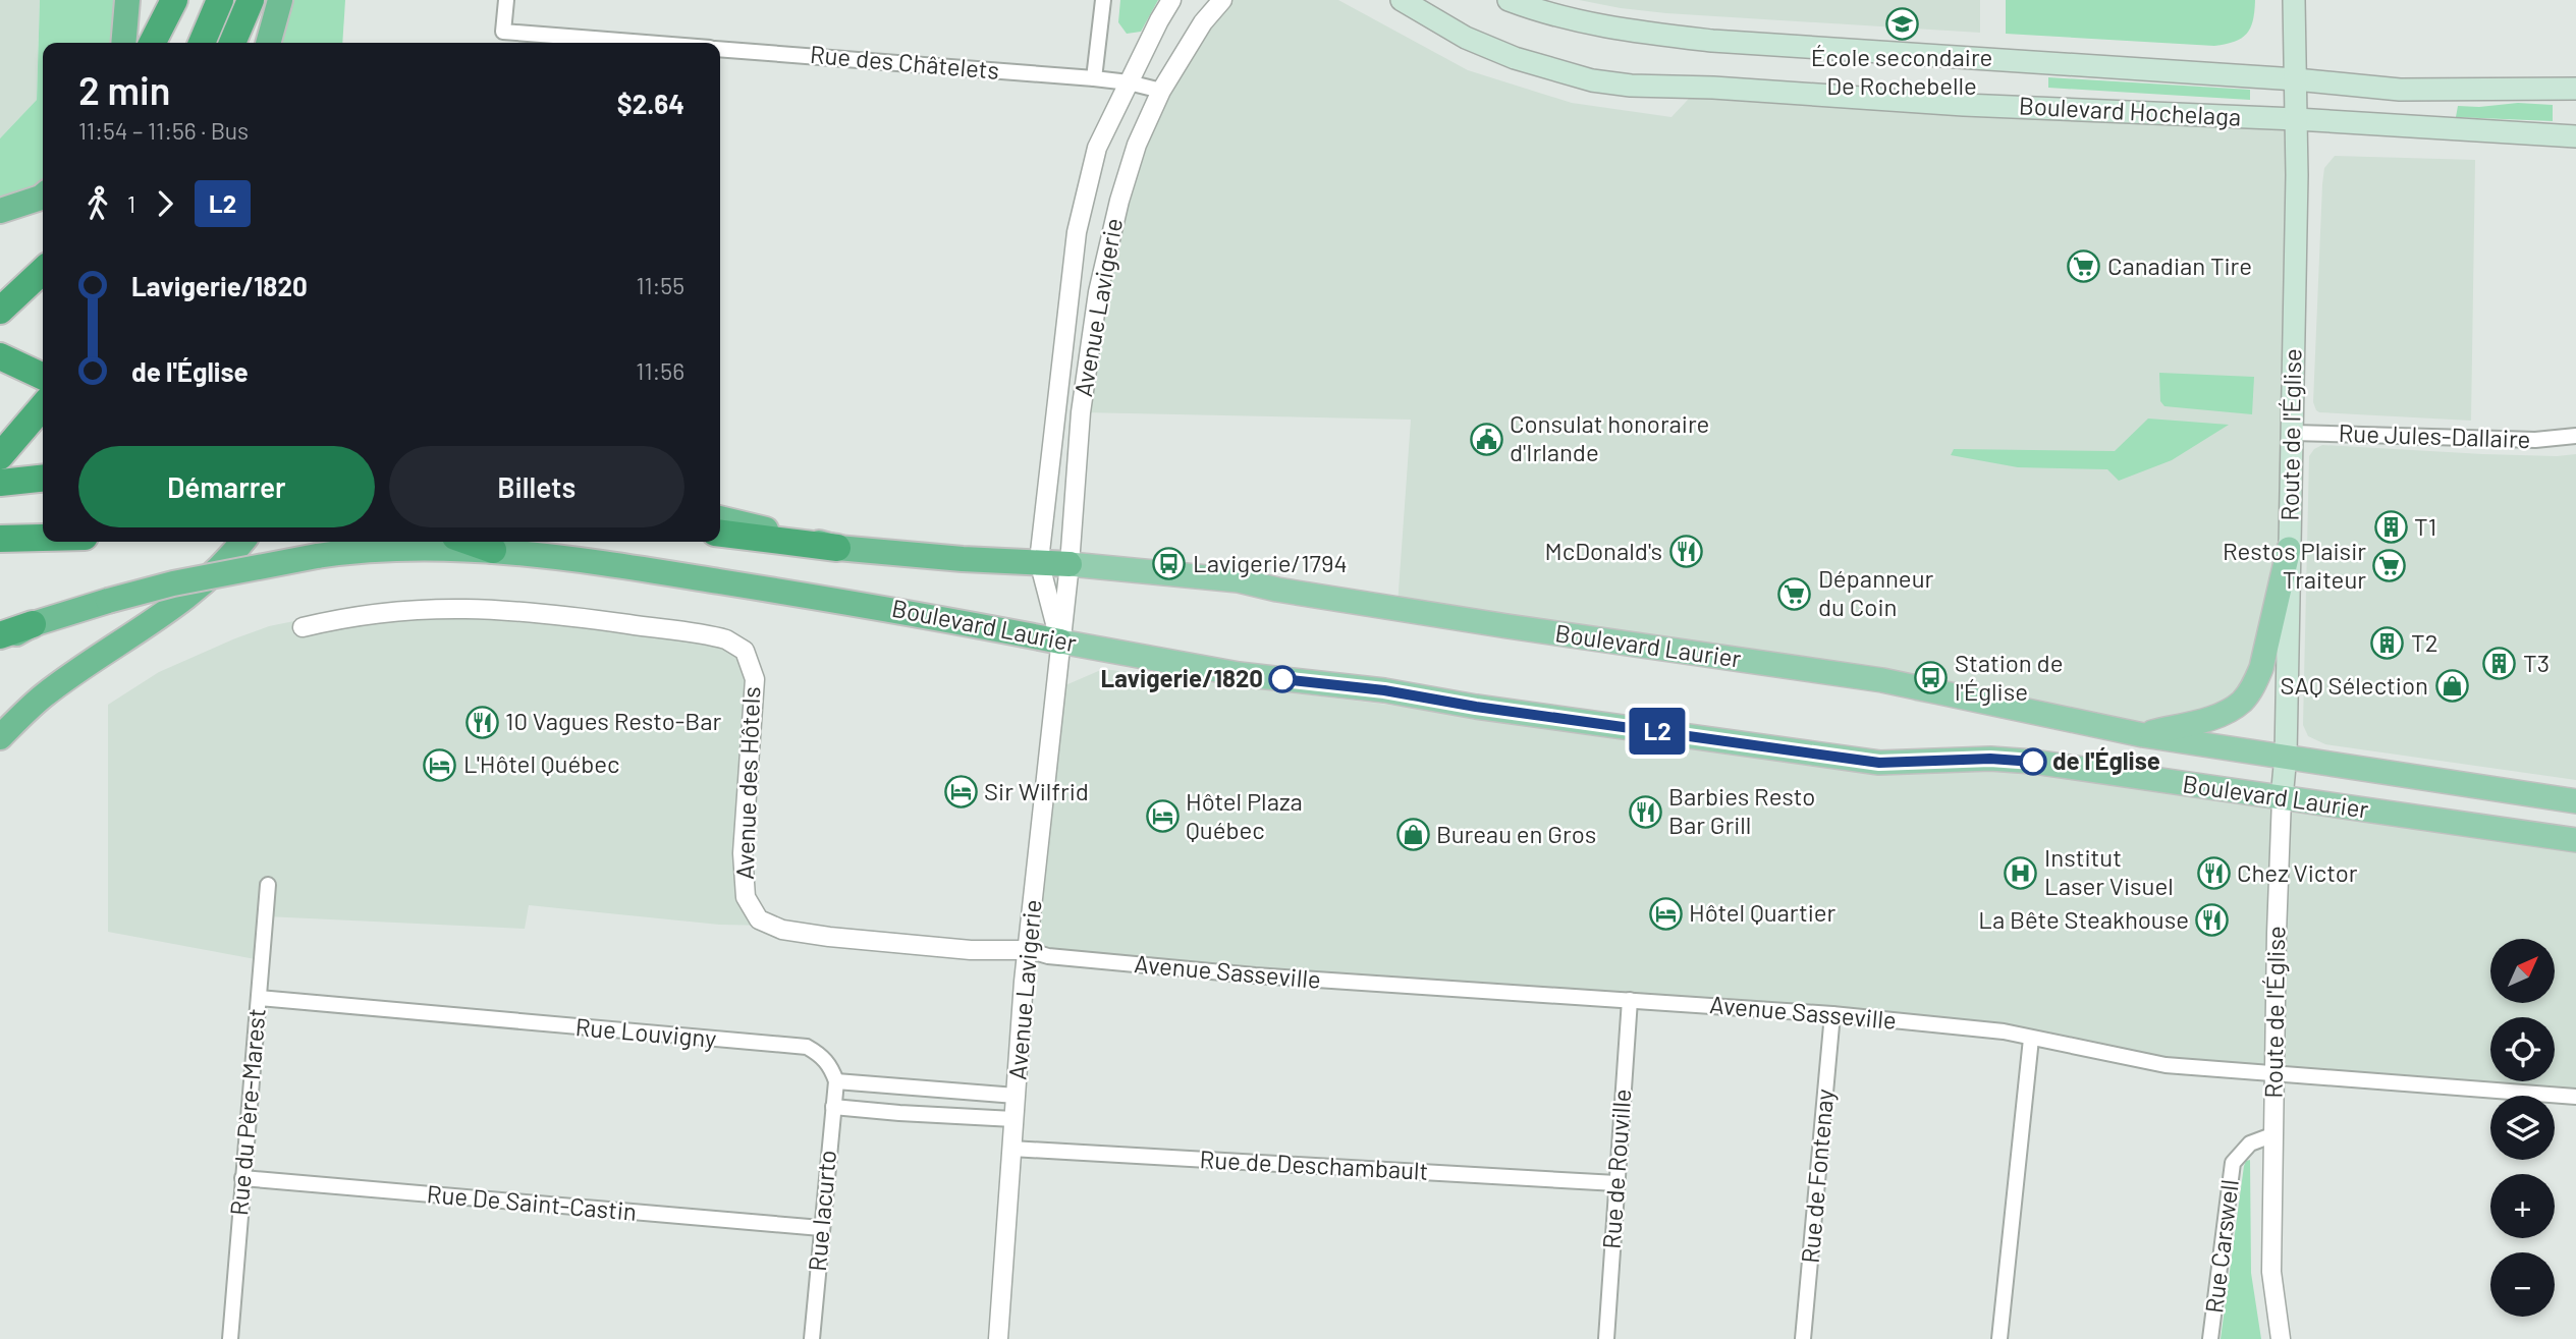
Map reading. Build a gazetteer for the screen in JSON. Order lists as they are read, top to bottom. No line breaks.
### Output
{"streets":{"highway":["Boulevard Laurier"],"main road":["Boulevard Hochelaga","Route de l'Église"],"street":["Rue des Châtelets","Avenue Lavigerie","Rue Jules-Dallaire","Avenue des Hôtels","Avenue Sasseville","Rue Louvigny","Rue du Père-Marest","Rue de Deschambault","Rue de Rouville","Rue de Fontenay","Rue De Saint-Castin","Rue Iacurto","Rue Carswell"]},"crossings":[["Rue des Châtelets","Avenue Lavigerie"],["Boulevard Hochelaga","Route de l'Église"],["Avenue Lavigerie","Boulevard Laurier"],["Avenue Lavigerie","Avenue des Hôtels"],["Avenue Lavigerie","Avenue Sasseville"],["Avenue Lavigerie","Rue de Deschambault"],["Route de l'Église","Rue Jules-Dallaire"],["Route de l'Église","Boulevard Laurier"],["Route de l'Église","Avenue Sasseville"],["Route de l'Église","Rue Carswell"],["Avenue des Hôtels","Avenue Sasseville"],["Avenue Sasseville","Rue de Rouville"],["Avenue Sasseville","Rue de Fontenay"],["Rue Louvigny","Rue du Père-Marest"],["Rue Louvigny","Rue Iacurto"],["Rue du Père-Marest","Rue De Saint-Castin"],["Rue de Deschambault","Rue de Rouville"],["Rue De Saint-Castin","Rue Iacurto"]],"places":{"school or university":["École secondaire De Rochebelle"],"supermarket":["Canadian Tire","Restos Plaisir Traiteur","Dépanneur du Coin"],"public building":["Consulat honoraire d'Irlande"],"building":["T1","T2","T3"],"restaurant":["McDonald's","10 Vagues Resto-Bar","Barbies Resto Bar Grill","Chez Victor","La Bête Steakhouse"],"bus stop":["Lavigerie/1794","Station de l'Église"],"other":["Lavigerie/1820","de l'Église"],"shop":["SAQ Sélection","Bureau en Gros"],"hotel":["L'Hôtel Québec","Sir Wilfrid","Hôtel Plaza Québec","Hôtel Quartier"],"hospital":["Institut Laser Visuel"]},"lines":["bus line L2"],"north":"top right","page":{"on_map":"L2","heading":["2 min","11:54 – 11:56 · Bus","$2.64"],"legs":["1","L2"],"list":[{"name":"Lavigerie/1820","value":"11:55"},{"name":"de l'Église","value":"11:56"}],"buttons":["Démarrer","Billets"],"map_buttons":["+","−"]}}
